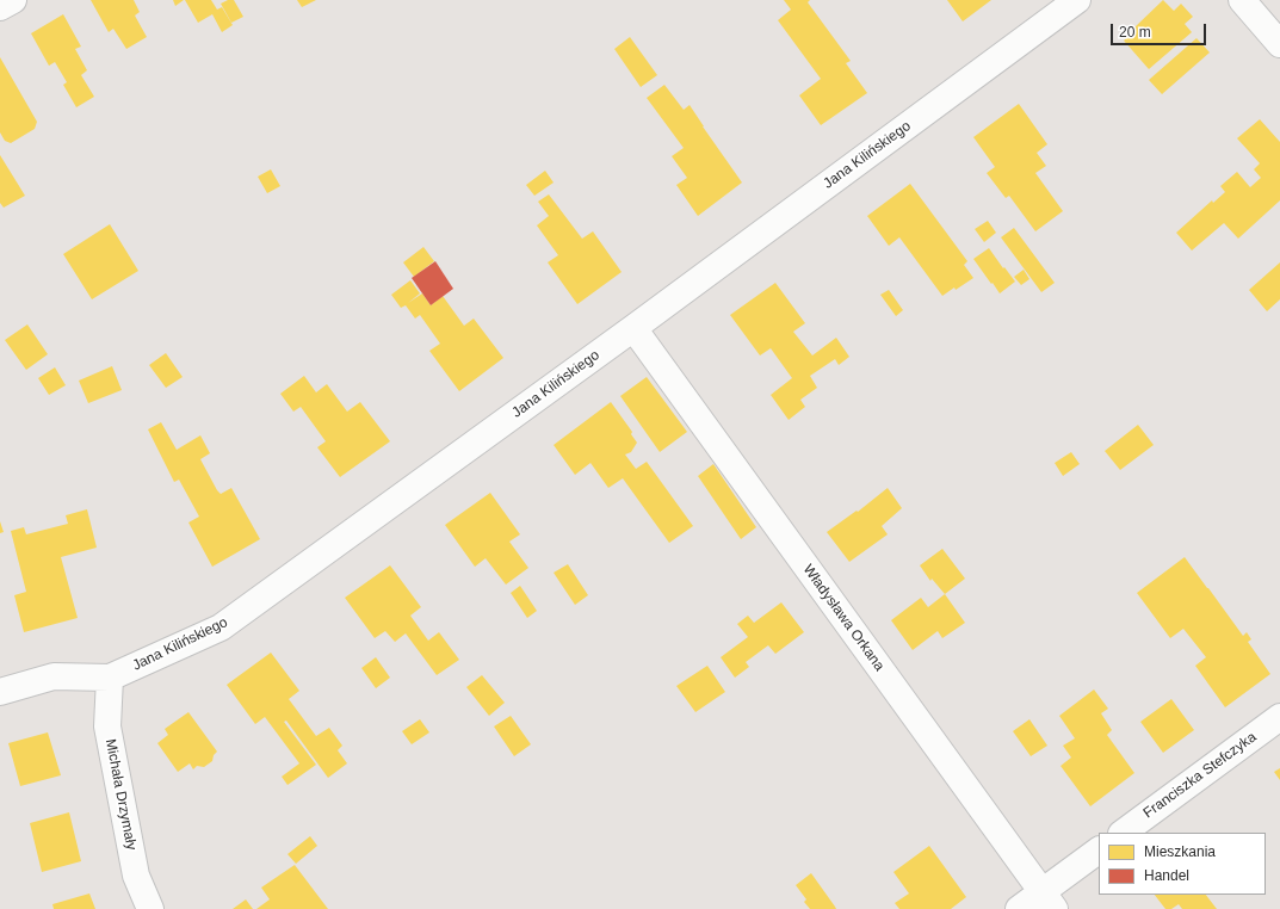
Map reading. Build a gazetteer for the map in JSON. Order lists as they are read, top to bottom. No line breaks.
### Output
{"streets":{"street":["Jana Kilińskiego","Władysława Orkana","Franciszka Stefczyka","Michała Drzymały"]},"crossings":[["Jana Kilińskiego","Władysława Orkana"],["Jana Kilińskiego","Michała Drzymały"]],"legend":["Mieszkania","Handel"],"scale_bar":"20 m"}
